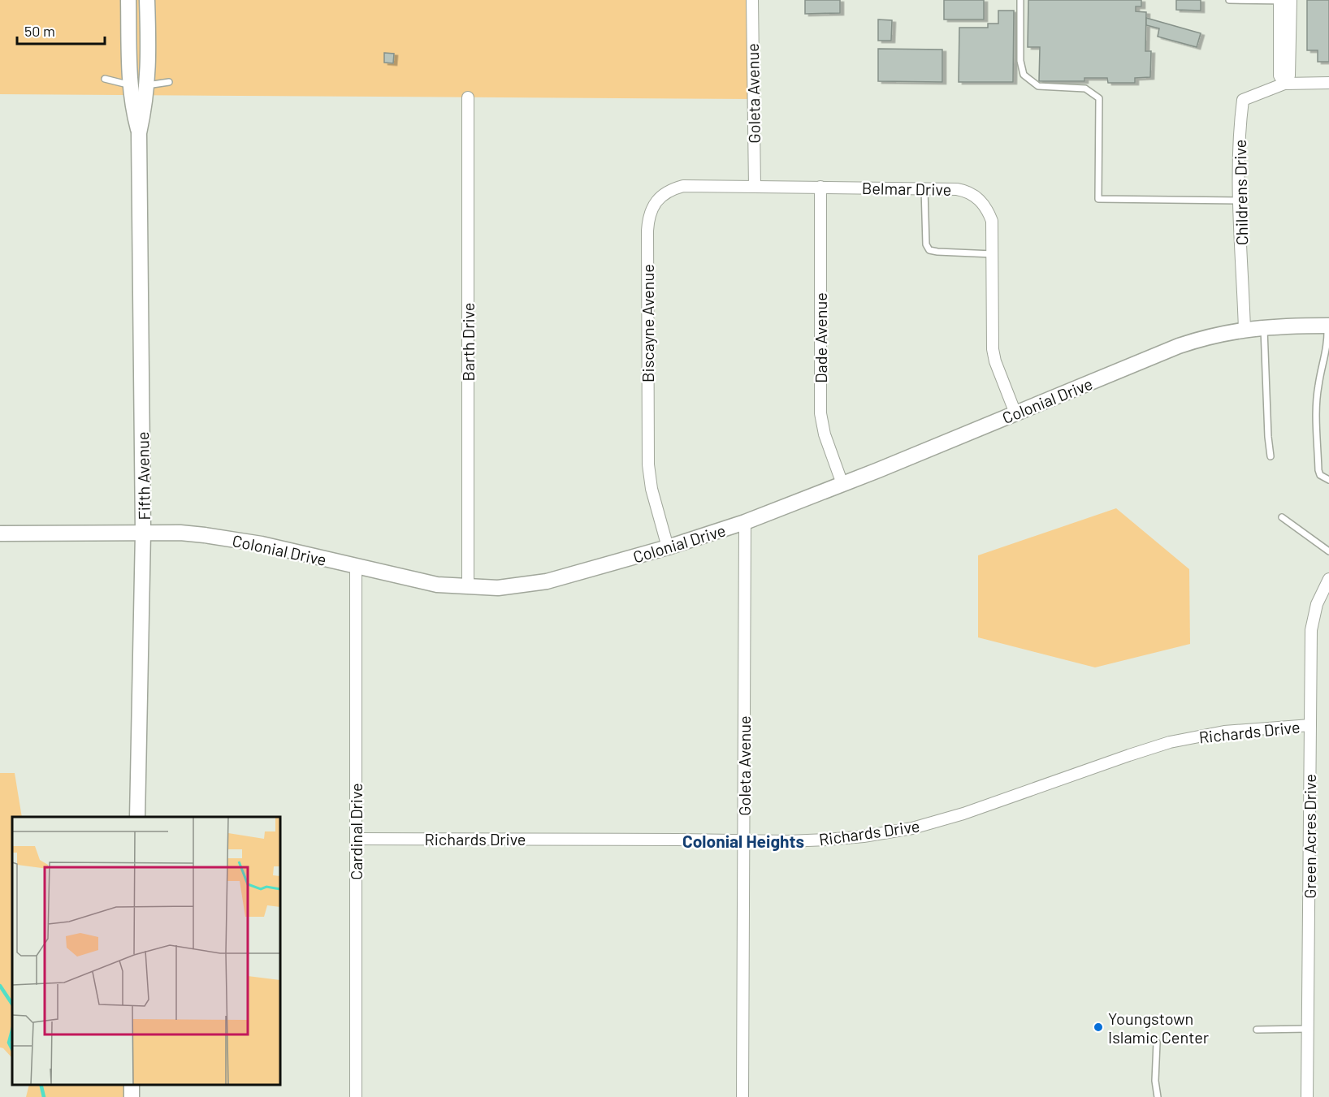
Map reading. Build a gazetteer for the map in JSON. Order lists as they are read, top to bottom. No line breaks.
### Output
{"streets":{"street":["Goleta Avenue","Belmar Drive","Childrens Drive","Biscayne Avenue","Dade Avenue","Barth Drive","Colonial Drive","Fifth Avenue","Richards Drive","Cardinal Drive","Green Acres Drive"]},"crossings":[["Goleta Avenue","Belmar Drive"],["Goleta Avenue","Biscayne Avenue"],["Goleta Avenue","Colonial Drive"],["Goleta Avenue","Richards Drive"],["Belmar Drive","Biscayne Avenue"],["Belmar Drive","Dade Avenue"],["Belmar Drive","Colonial Drive"],["Childrens Drive","Colonial Drive"],["Biscayne Avenue","Colonial Drive"],["Dade Avenue","Colonial Drive"],["Barth Drive","Colonial Drive"],["Colonial Drive","Fifth Avenue"],["Colonial Drive","Cardinal Drive"],["Richards Drive","Cardinal Drive"],["Richards Drive","Green Acres Drive"]],"districts":["Colonial Heights"],"places":["Youngstown Islamic Center"],"scale_bar":"50 m"}
